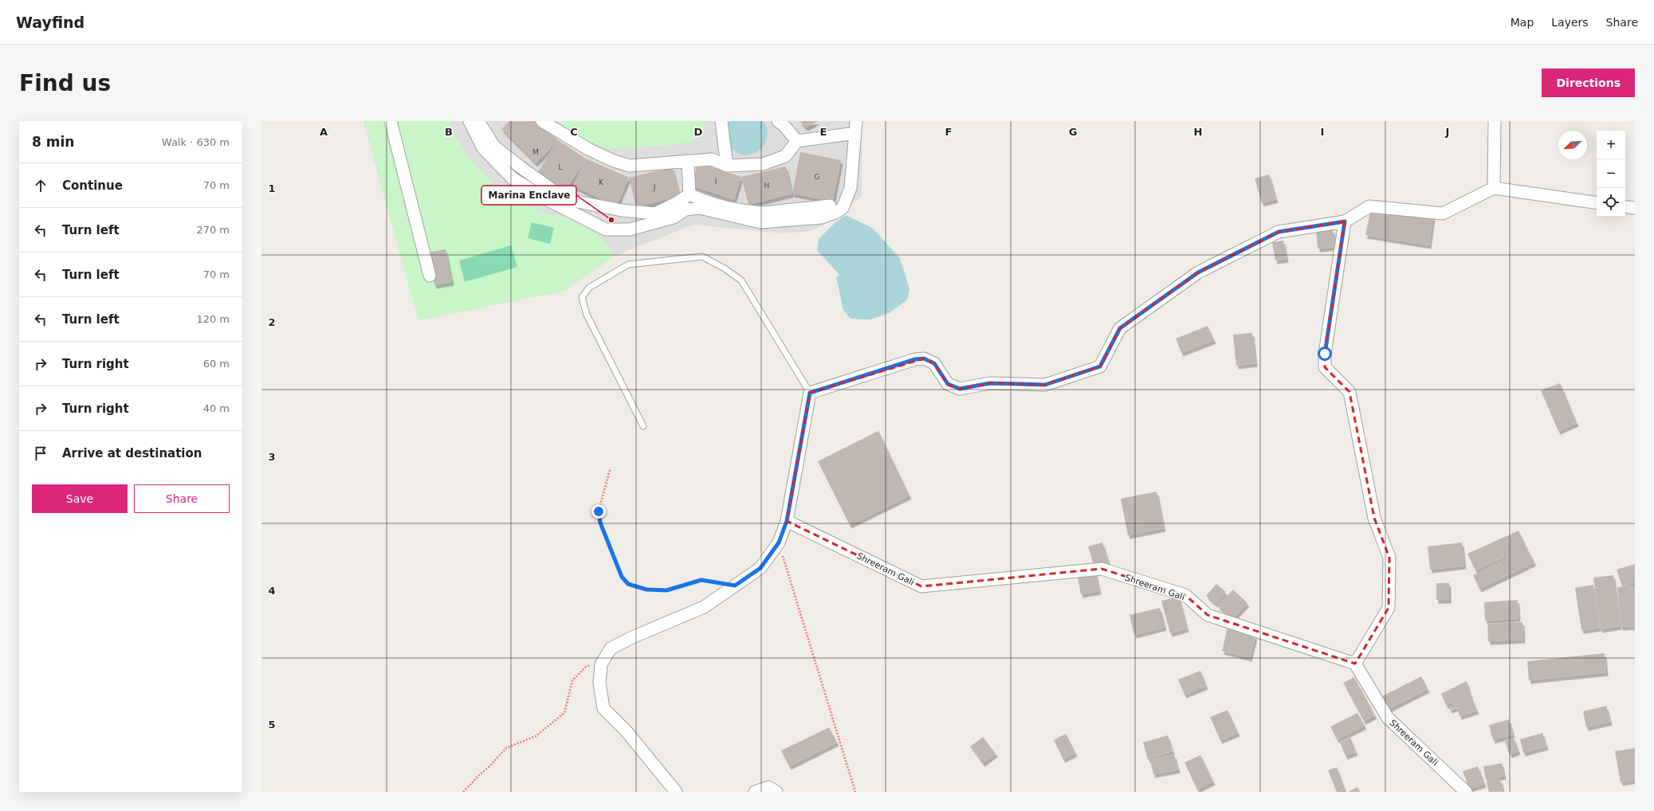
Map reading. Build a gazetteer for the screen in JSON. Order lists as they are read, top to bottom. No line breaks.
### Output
{"streets":{"street":["Shreeram Gali"]},"places":["Marina Enclave"],"house_numbers":["M","L","G","I","K","H","J"],"north":"bottom left","page":{"header":"Wayfind","nav":["Map","Layers","Share"],"buttons":["Directions",["Save","Share"]],"title":"Find us","heading":["8 min","Walk · 630 m"],"map_buttons":["+","−"],"list":[["Continue","70 m"],["Turn left","270 m"],["Turn left","70 m"],["Turn left","120 m"],["Turn right","60 m"],["Turn right","40 m"],"Arrive at destination"]},"grid":{"columns":["A","B","C","D","E","F","G","H","I","J"],"rows":["1","2","3","4","5"]}}
